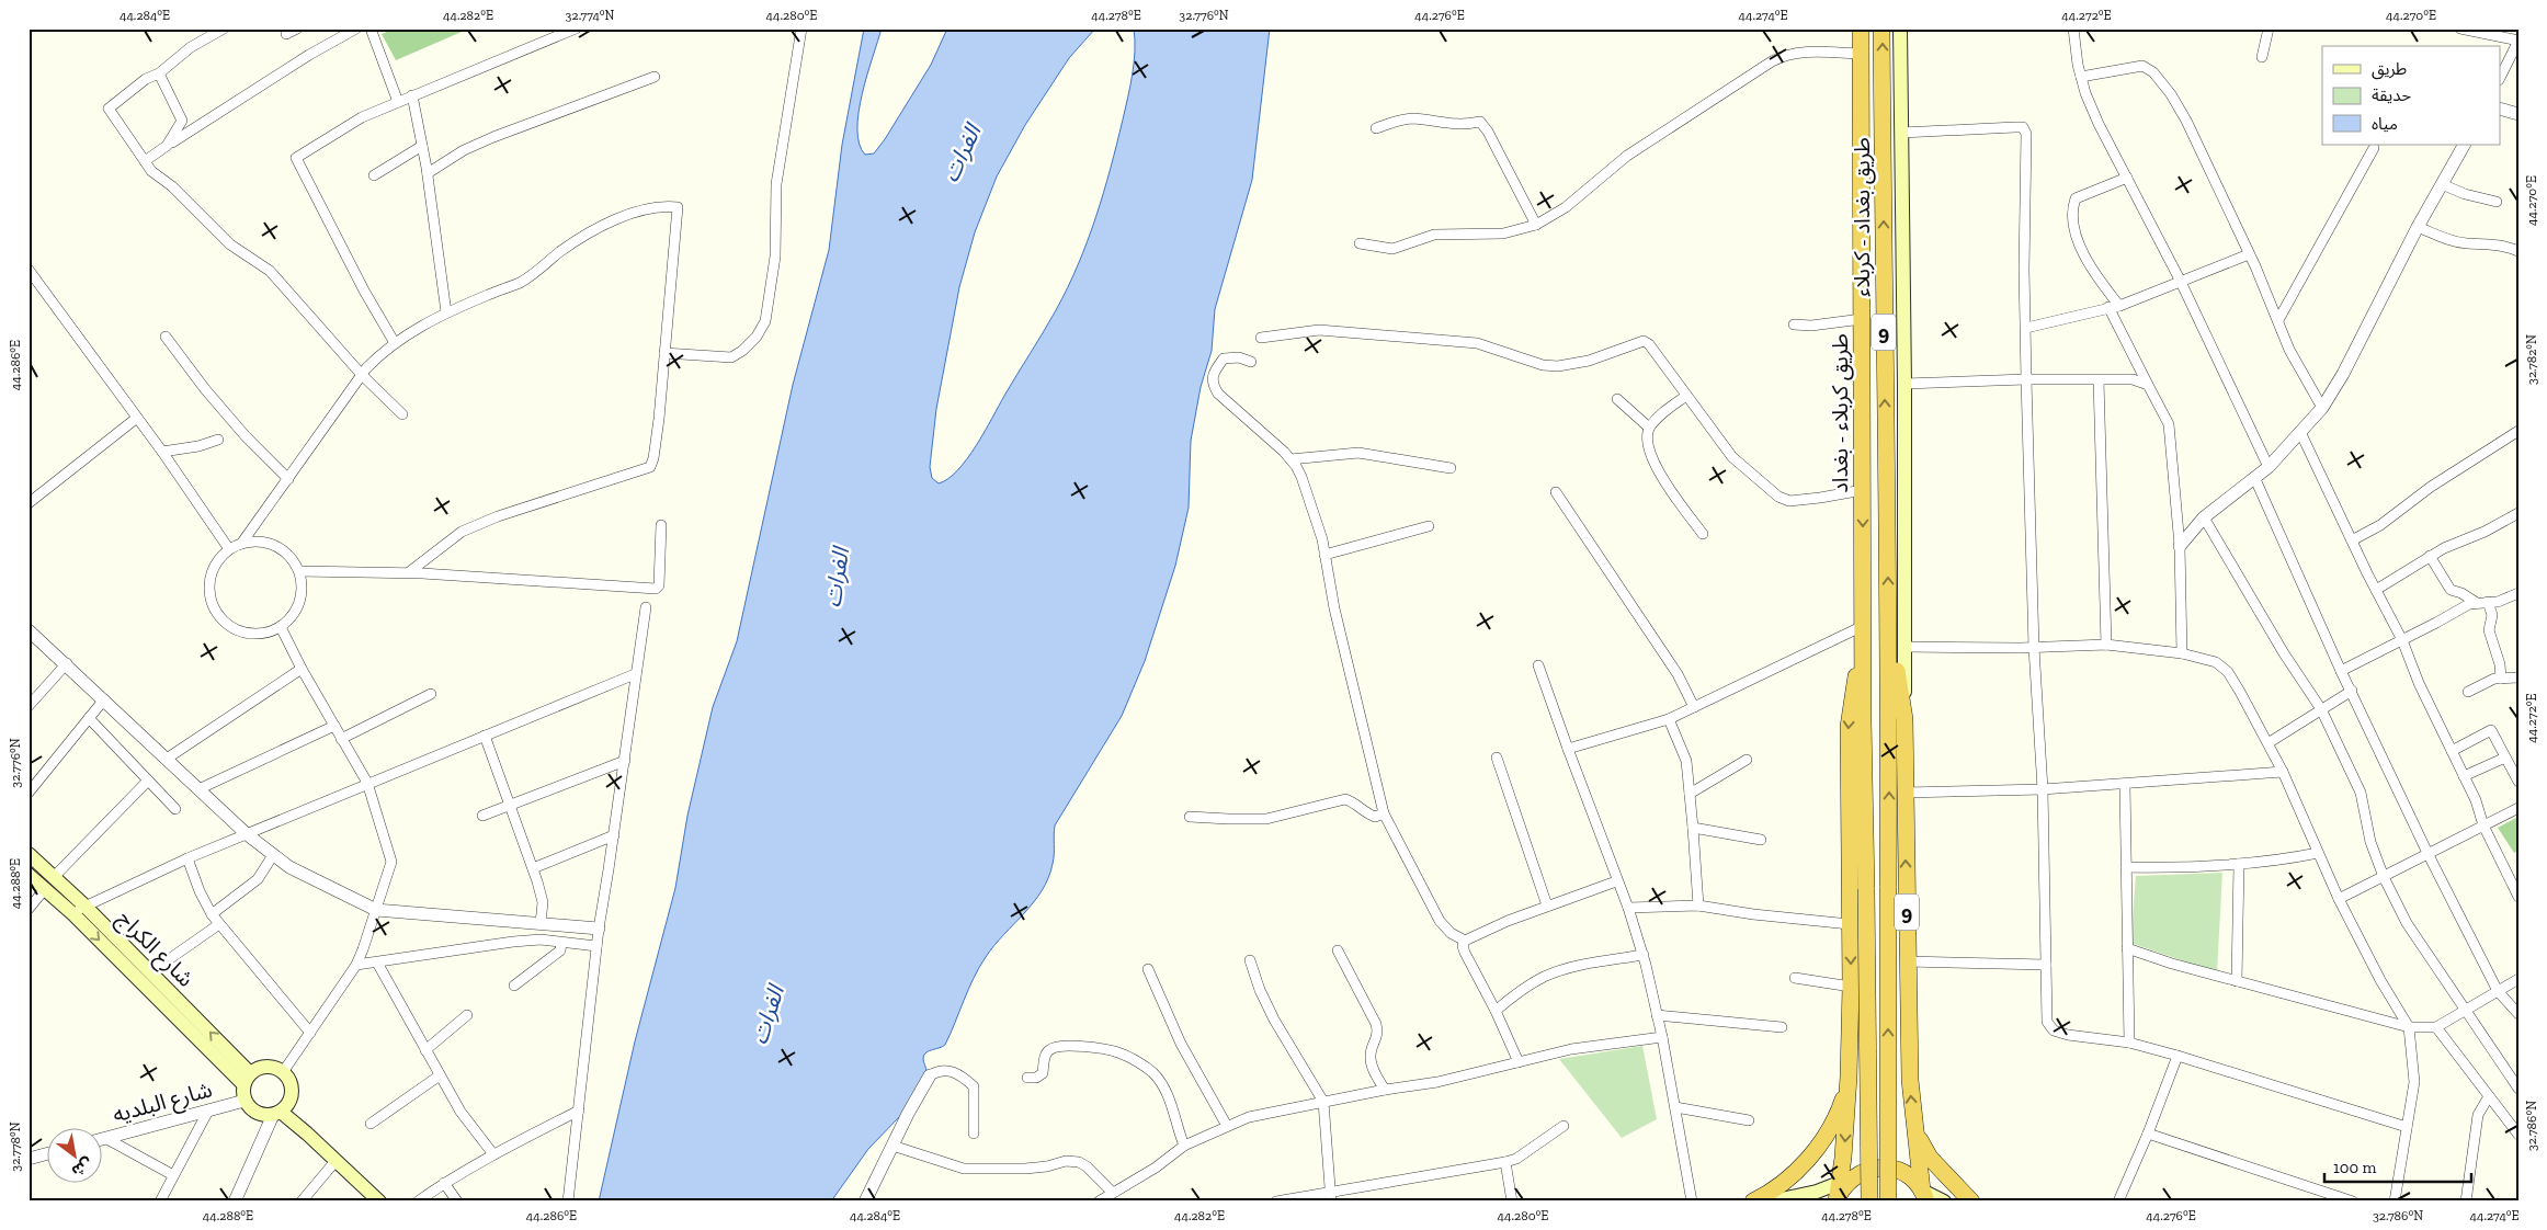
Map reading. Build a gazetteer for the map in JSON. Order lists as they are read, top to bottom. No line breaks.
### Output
{"streets":{"highway":["طريق بغداد - كربلاء","9","طريق كربلاء - بغداد"],"main road":["شارع الكراج"],"street":["شارع البلديه"]},"crossings":[["طريق بغداد - كربلاء","9"],["9","طريق كربلاء - بغداد"],["شارع الكراج","شارع البلديه"]],"one_way":["طريق بغداد - كربلاء"],"water":["الفرات"],"legend":["طريق","حديقة","مياه"],"scale_bar":"100 m","north":"bottom right","coordinates":["44.284°E","44.282°E","32.774°N","44.280°E","44.278°E","32.776°N","44.276°E","44.274°E","44.272°E","44.270°E","32.782°N","44.286°E","44.288°E","32.786°N","32.778°N"]}
